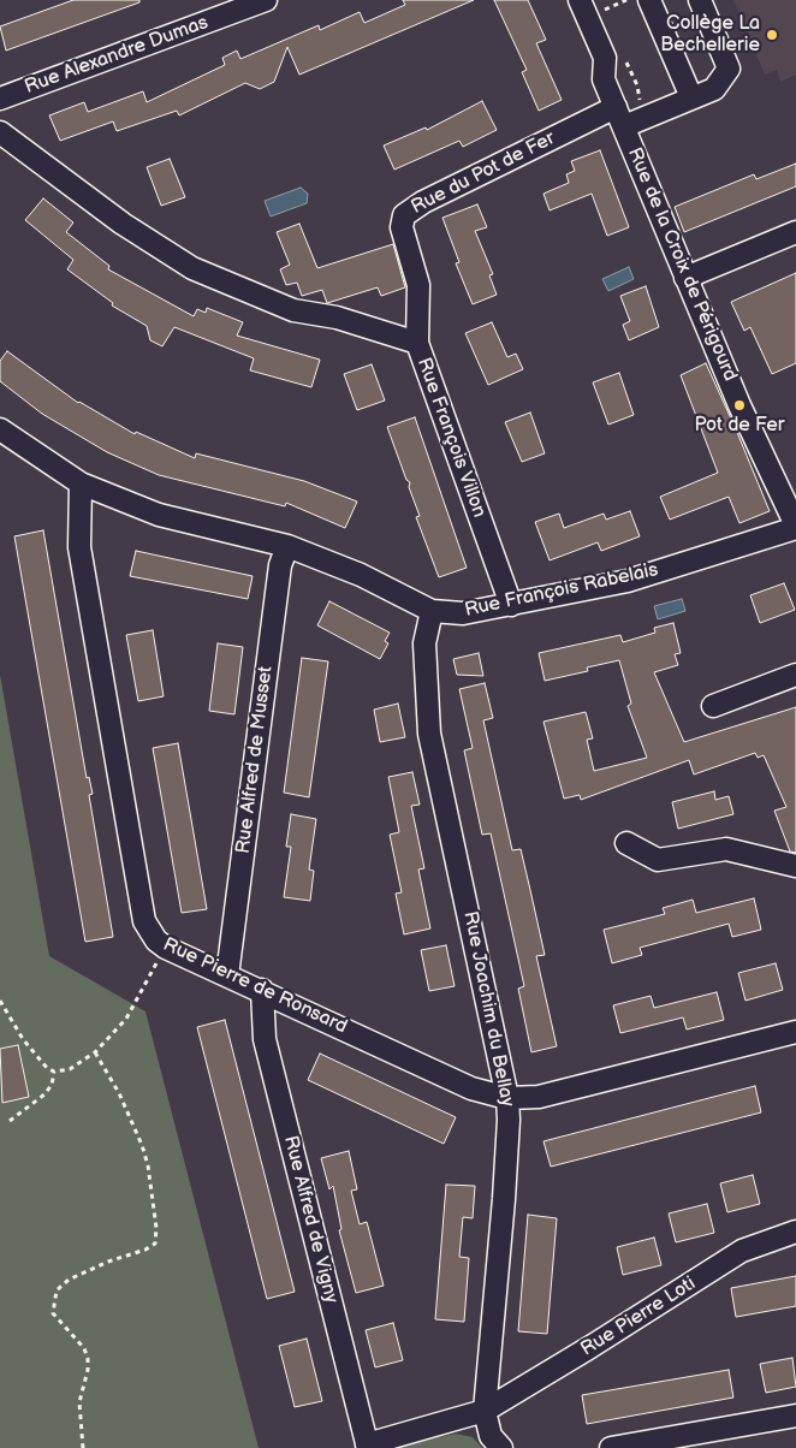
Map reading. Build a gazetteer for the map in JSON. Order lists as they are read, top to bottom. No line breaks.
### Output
{"streets":{"street":["Rue Alexandre Dumas","Rue du Pot de Fer","Rue de la Croix de Périgourd","Rue François Villon","Rue François Rabelais","Rue Alfred de Musset","Rue Pierre de Ronsard","Rue Joachim du Bellay","Rue Alfred de Vigny","Rue Pierre Loti"]},"crossings":[["Rue du Pot de Fer","Rue de la Croix de Périgourd"],["Rue du Pot de Fer","Rue François Villon"],["Rue de la Croix de Périgourd","Rue François Rabelais"],["Rue François Villon","Rue François Rabelais"],["Rue François Rabelais","Rue Alfred de Musset"],["Rue François Rabelais","Rue Pierre de Ronsard"],["Rue François Rabelais","Rue Joachim du Bellay"],["Rue Alfred de Musset","Rue Pierre de Ronsard"],["Rue Pierre de Ronsard","Rue Joachim du Bellay"],["Rue Pierre de Ronsard","Rue Alfred de Vigny"],["Rue Joachim du Bellay","Rue Pierre Loti"],["Rue Alfred de Vigny","Rue Pierre Loti"]],"places":["Collège La Bechellerie","Pot de Fer"]}
